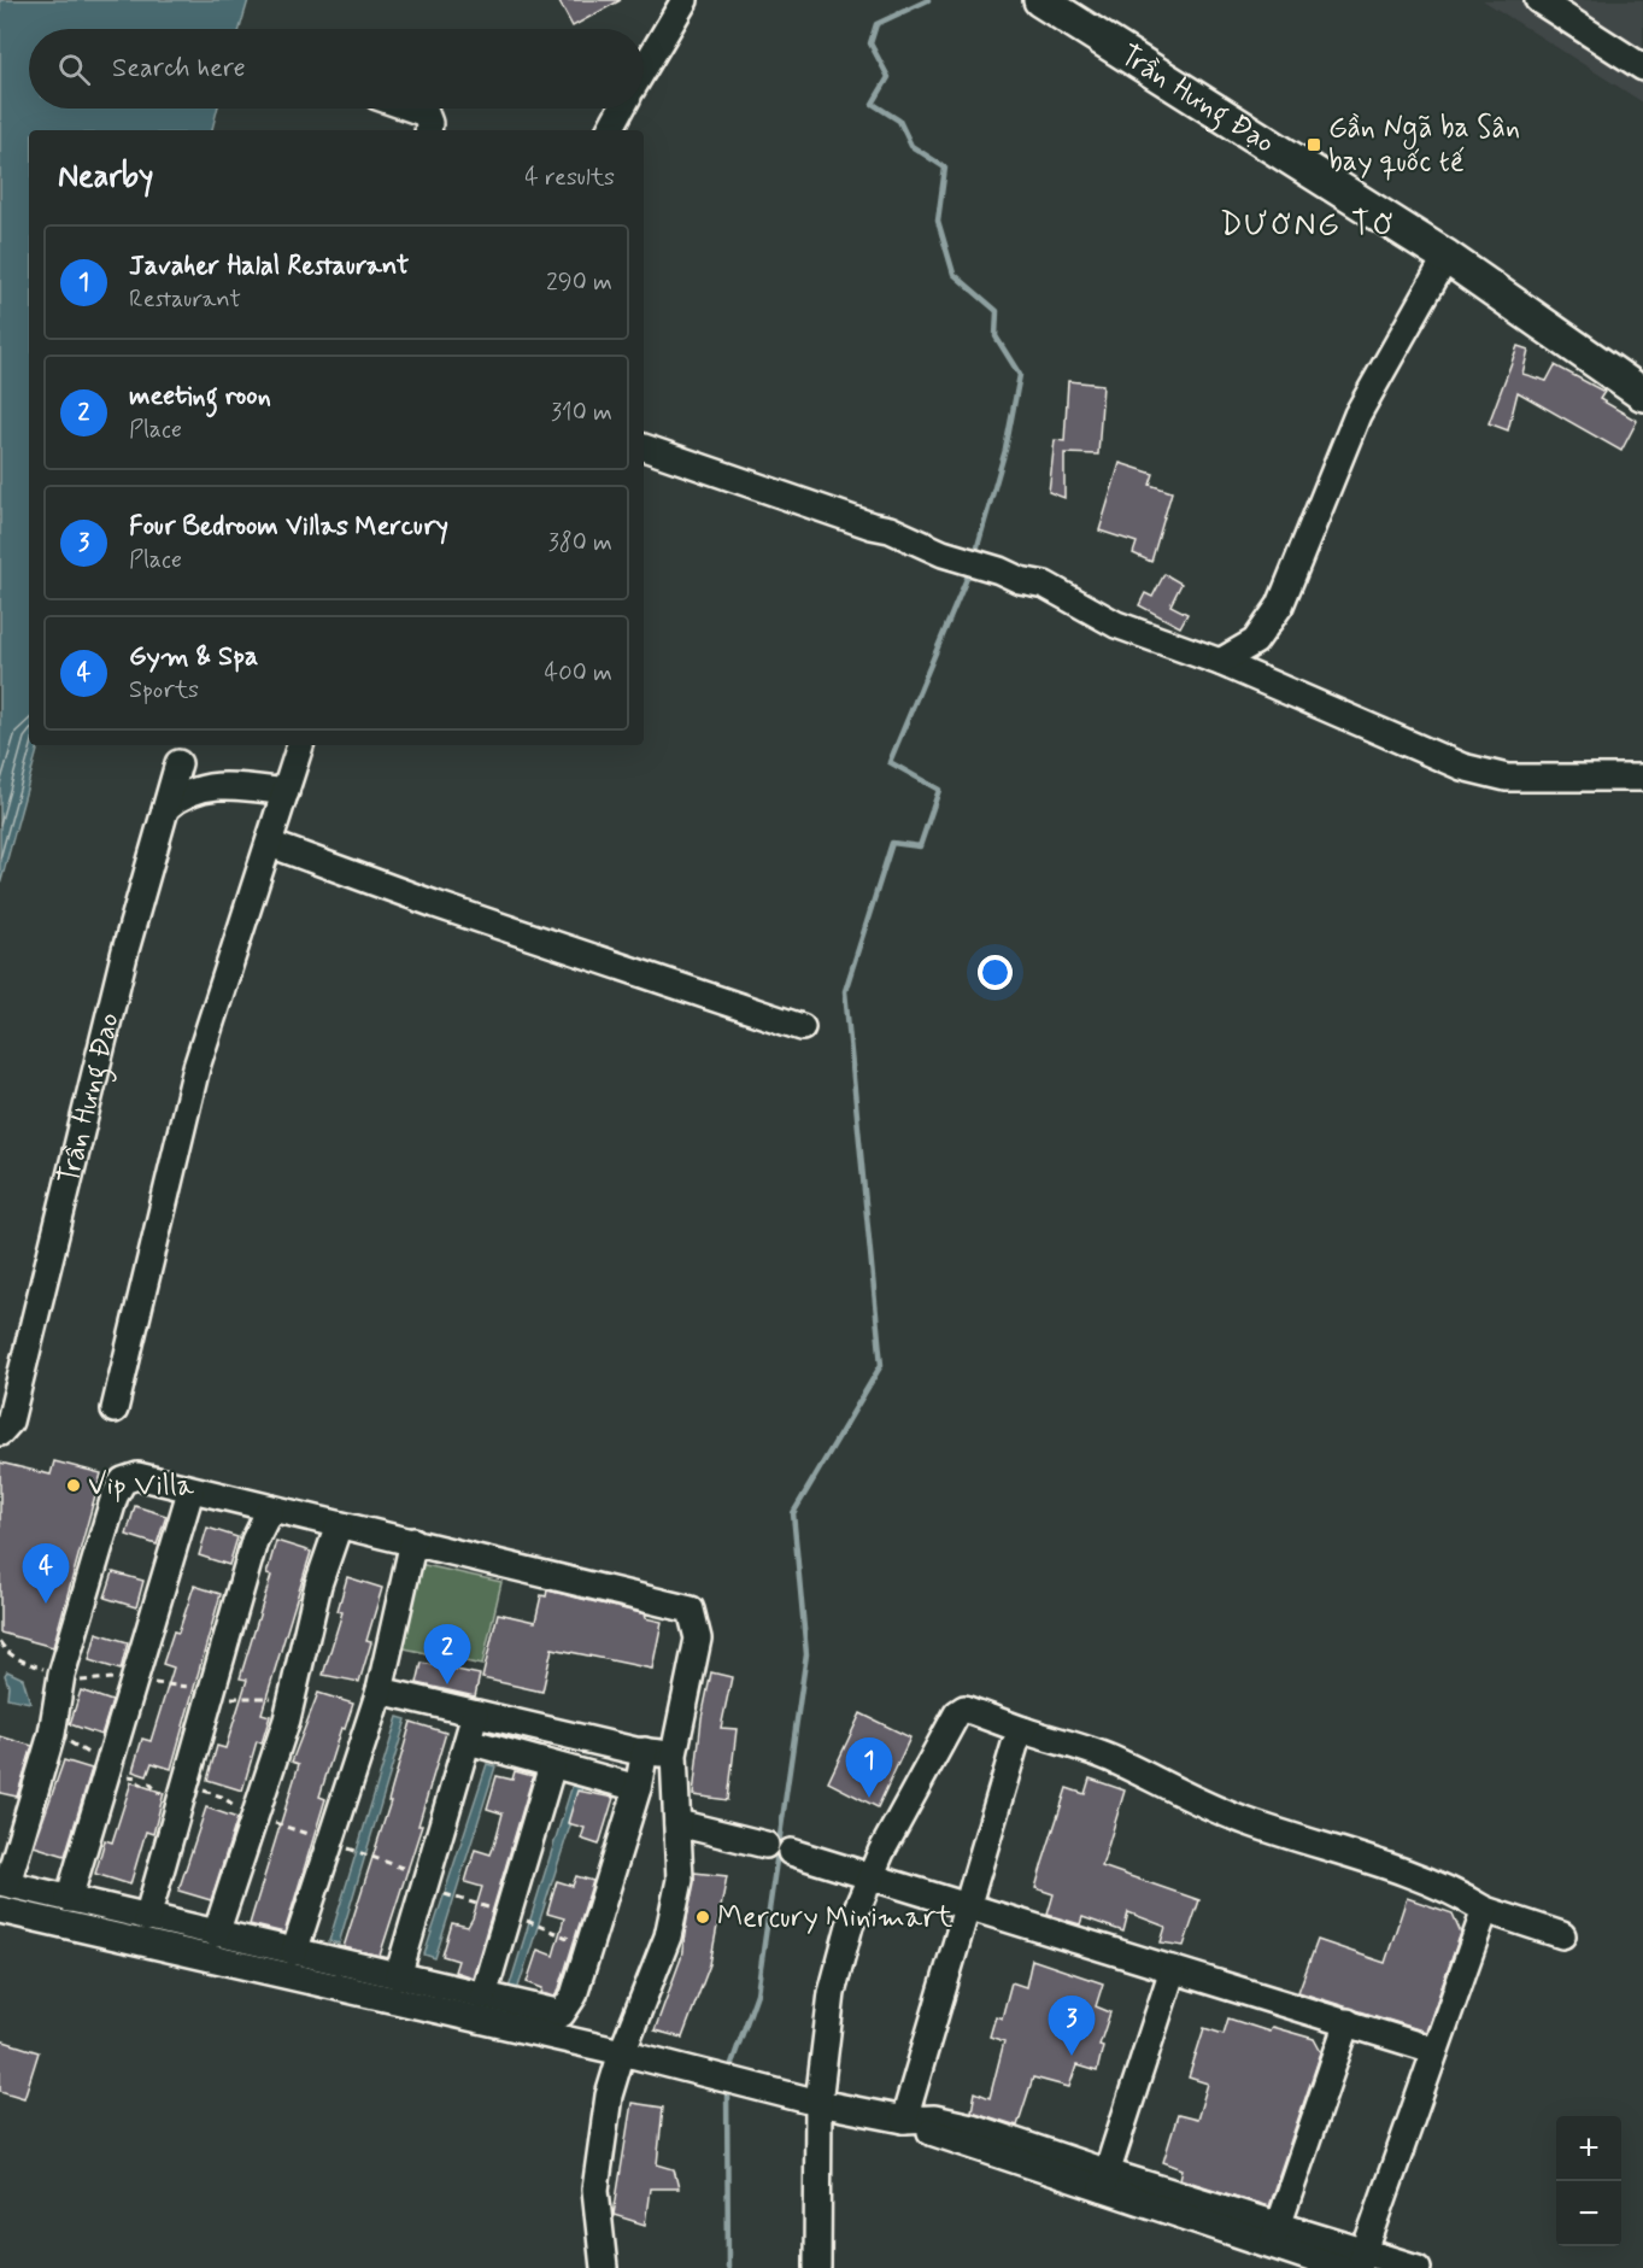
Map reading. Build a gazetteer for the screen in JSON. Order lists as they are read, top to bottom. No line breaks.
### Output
{"streets":{"main road":["Trần Hưng Đạo"]},"districts":["DƯƠNG TƠ"],"places":{"transit":["Gần Ngã ba Sân bay quốc tế"],"other":["Vip Villa","Mercury Minimart"]},"page":{"search":"Search here","heading":["Nearby","4 results"],"list":[{"mark":"1","name":"Javaher Halal Restaurant","note":"Restaurant","value":"290 m"},{"mark":"2","name":"meeting roon","note":"Place","value":"310 m"},{"mark":"3","name":"Four Bedroom Villas Mercury","note":"Place","value":"380 m"},{"mark":"4","name":"Gym & Spa","note":"Sports","value":"400 m"}],"pins":["4","2","1","3"],"map_buttons":["+","−"]}}
